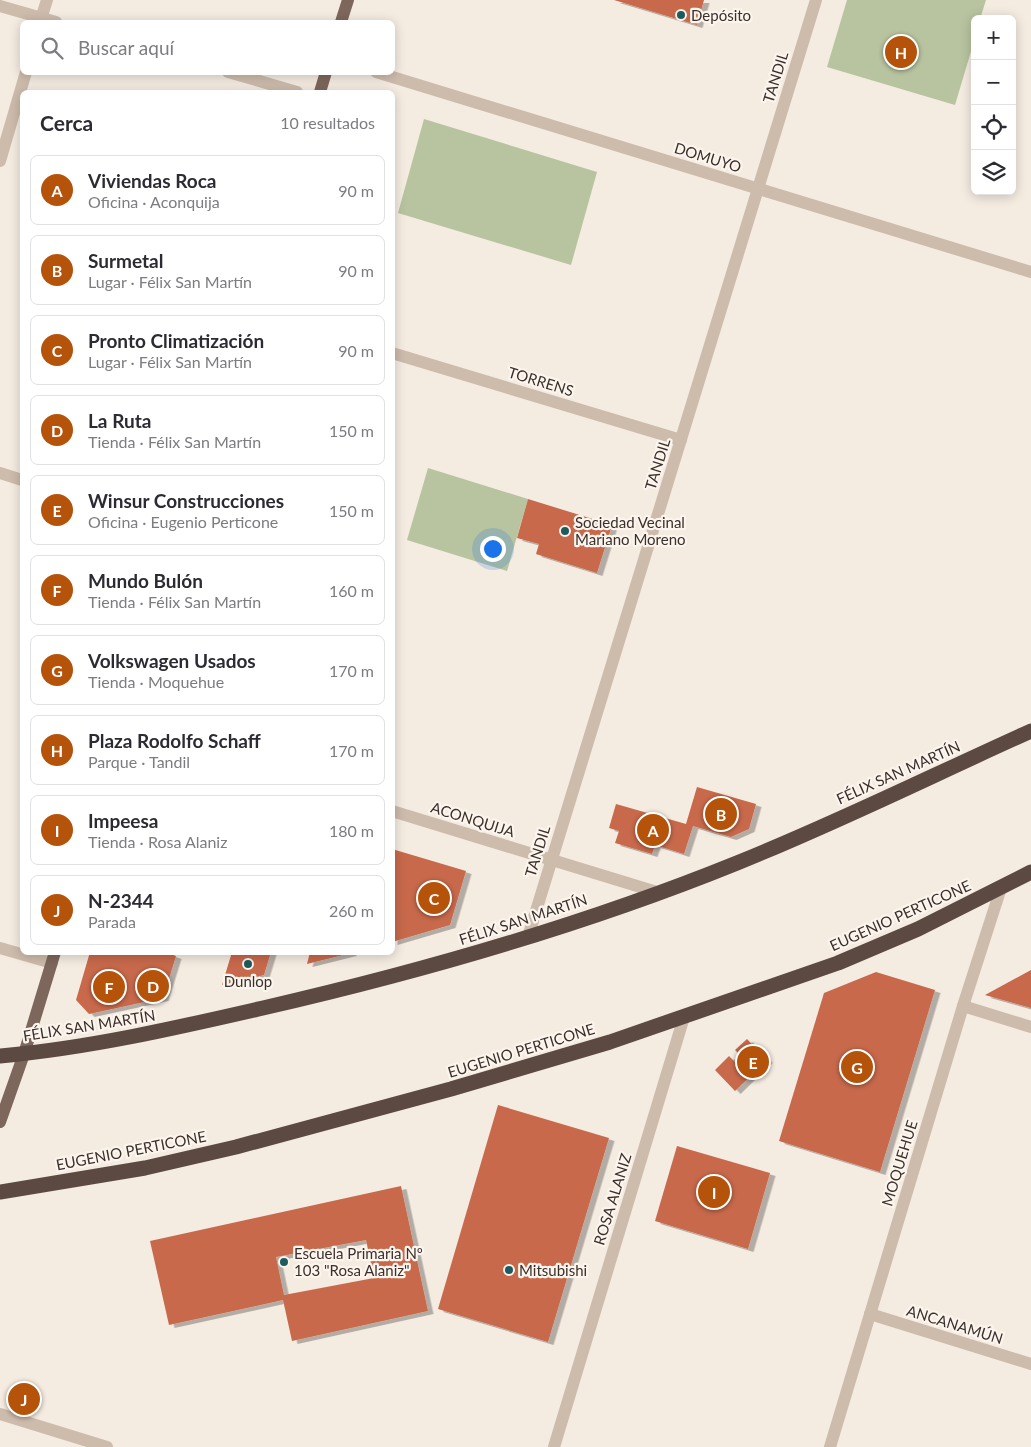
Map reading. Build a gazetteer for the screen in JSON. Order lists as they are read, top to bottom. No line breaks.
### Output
{"streets":{"highway":["FÉLIX SAN MARTÍN","EUGENIO PERTICONE"],"street":["TANDIL","DOMUYO","TORRENS","ACONQUIJA","MOQUEHUE","ROSA ALANIZ","ANCANAMÚN"]},"crossings":[["TANDIL","DOMUYO"],["TANDIL","TORRENS"],["TANDIL","FÉLIX SAN MARTÍN"],["TANDIL","ACONQUIJA"],["FÉLIX SAN MARTÍN","ACONQUIJA"],["EUGENIO PERTICONE","MOQUEHUE"],["EUGENIO PERTICONE","ROSA ALANIZ"],["MOQUEHUE","ANCANAMÚN"]],"places":["Depósito","Sociedad Vecinal Mariano Moreno","Dunlop","Escuela Primaria Nº 103 \"Rosa Alaniz\"","Mitsubishi"],"page":{"map_buttons":["+","−"],"search":"Buscar aquí","pins":["H","B","A","C","D","F","E","G","I","J"],"heading":["Cerca","10 resultados"],"list":[{"mark":"A","name":"Viviendas Roca","note":"Oficina · Aconquija","value":"90 m"},{"mark":"B","name":"Surmetal","note":"Lugar · Félix San Martín","value":"90 m"},{"mark":"C","name":"Pronto Climatización","note":"Lugar · Félix San Martín","value":"90 m"},{"mark":"D","name":"La Ruta","note":"Tienda · Félix San Martín","value":"150 m"},{"mark":"E","name":"Winsur Construcciones","note":"Oficina · Eugenio Perticone","value":"150 m"},{"mark":"F","name":"Mundo Bulón","note":"Tienda · Félix San Martín","value":"160 m"},{"mark":"G","name":"Volkswagen Usados","note":"Tienda · Moquehue","value":"170 m"},{"mark":"H","name":"Plaza Rodolfo Schaff","note":"Parque · Tandil","value":"170 m"},{"mark":"I","name":"Impeesa","note":"Tienda · Rosa Alaniz","value":"180 m"},{"mark":"J","name":"N-2344","note":"Parada","value":"260 m"}]}}
